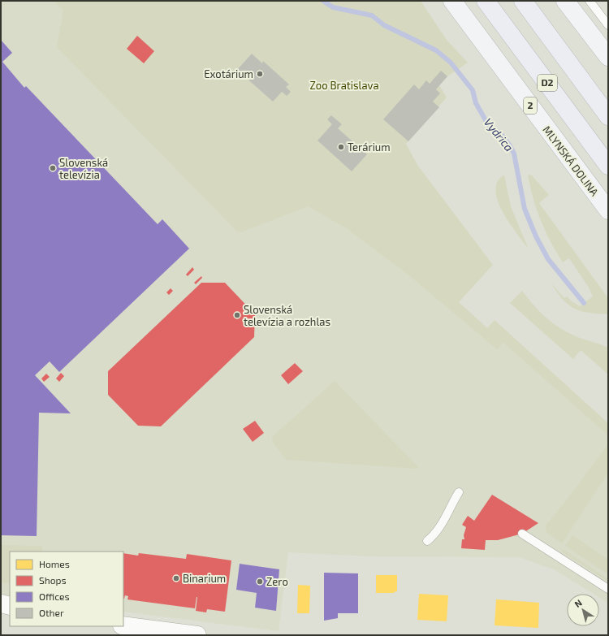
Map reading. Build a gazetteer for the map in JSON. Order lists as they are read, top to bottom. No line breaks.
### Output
{"streets":{"highway":["D2"],"main road":["2","MLYNSKÁ DOLINA"]},"water":["Vydrica"],"parks":["Zoo Bratislava"],"places":["Exotárium","Terárium","Slovenská televízia","Slovenská televízia a rozhlas","Binarium","Zero"],"legend":["Homes","Shops","Offices","Other"],"north":"top left"}
